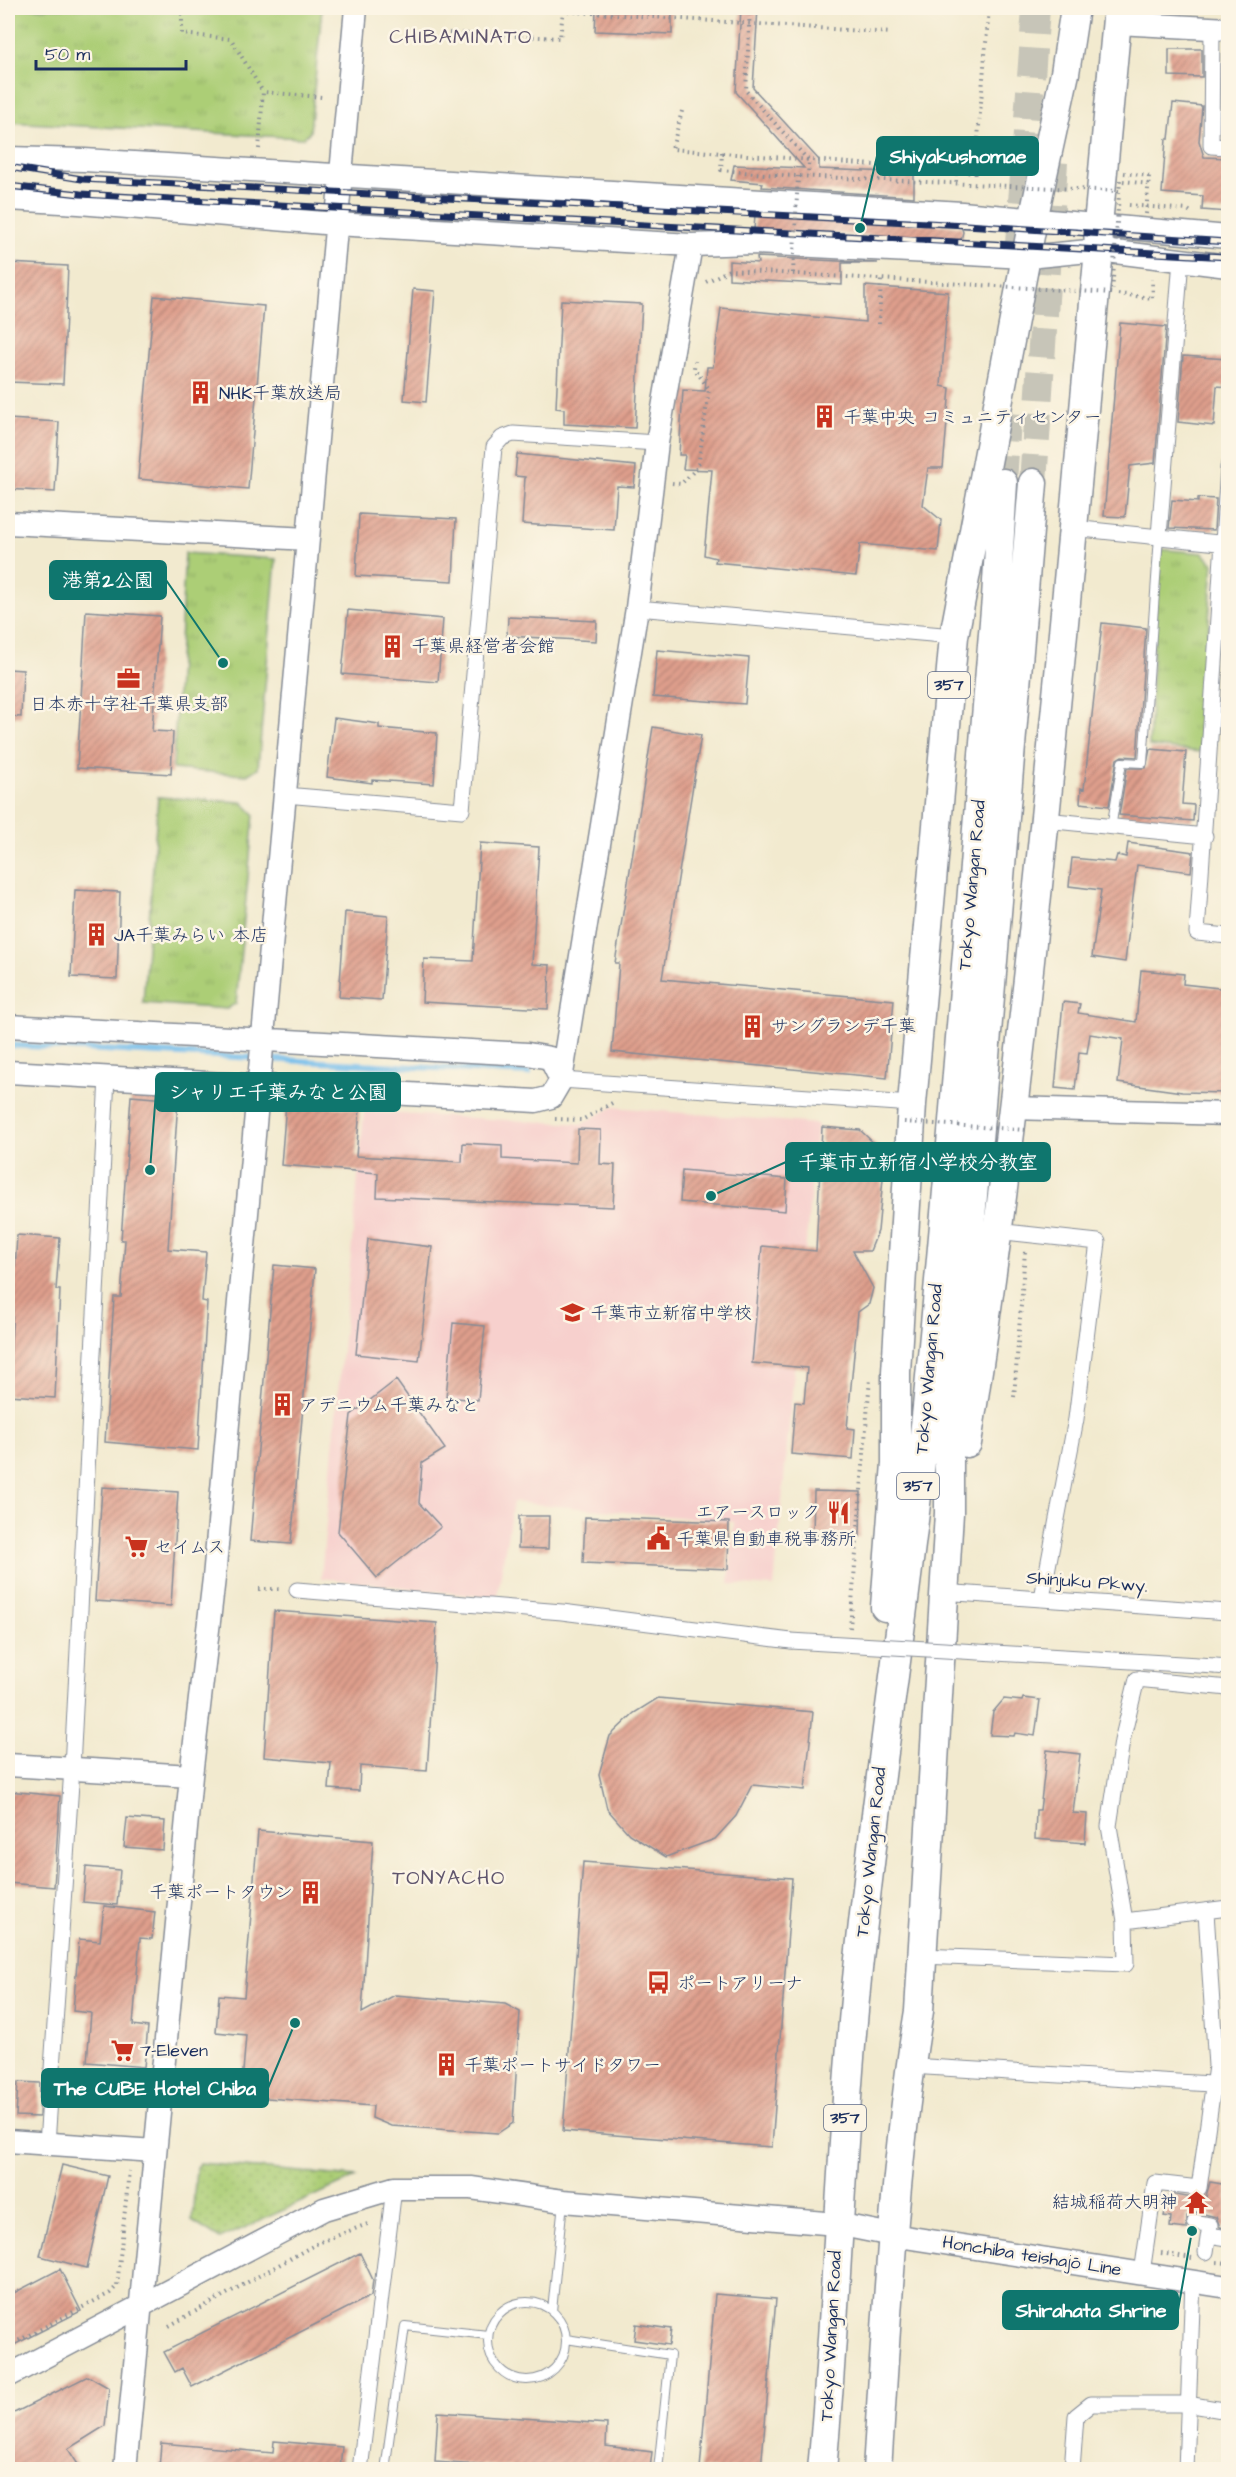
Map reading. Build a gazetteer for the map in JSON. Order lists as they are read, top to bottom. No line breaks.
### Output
{"streets":{"highway":["357","Tokyo Wangan Road"],"street":["Shinjuku Pkwy.","Honchiba teishajō Line"]},"crossings":[["357","Tokyo Wangan Road"],["Tokyo Wangan Road","Shinjuku Pkwy."],["Tokyo Wangan Road","Honchiba teishajō Line"]],"districts":["CHIBAMINATO","TONYACHO"],"places":{"other":["Shiyakushomae","港第2公園","シャリエ千葉みなと公園","千葉市立新宿小学校分教室","The CUBE Hotel Chiba","Shirahata Shrine"],"building":["NHK千葉放送局","千葉中央 コミュニティセンター","千葉県経営者会館","JA千葉みらい 本店","サングランデ千葉","アデニウム千葉みなと","千葉ポートタウン","千葉ポートサイドタワー"],"office":["日本赤十字社千葉県支部"],"school or university":["千葉市立新宿中学校"],"restaurant":["エアースロック"],"public building":["千葉県自動車税事務所"],"supermarket":["セイムス","7-Eleven"],"bus stop":["ポートアリーナ"],"temple":["結城稲荷大明神"]},"scale_bar":"50 m"}
